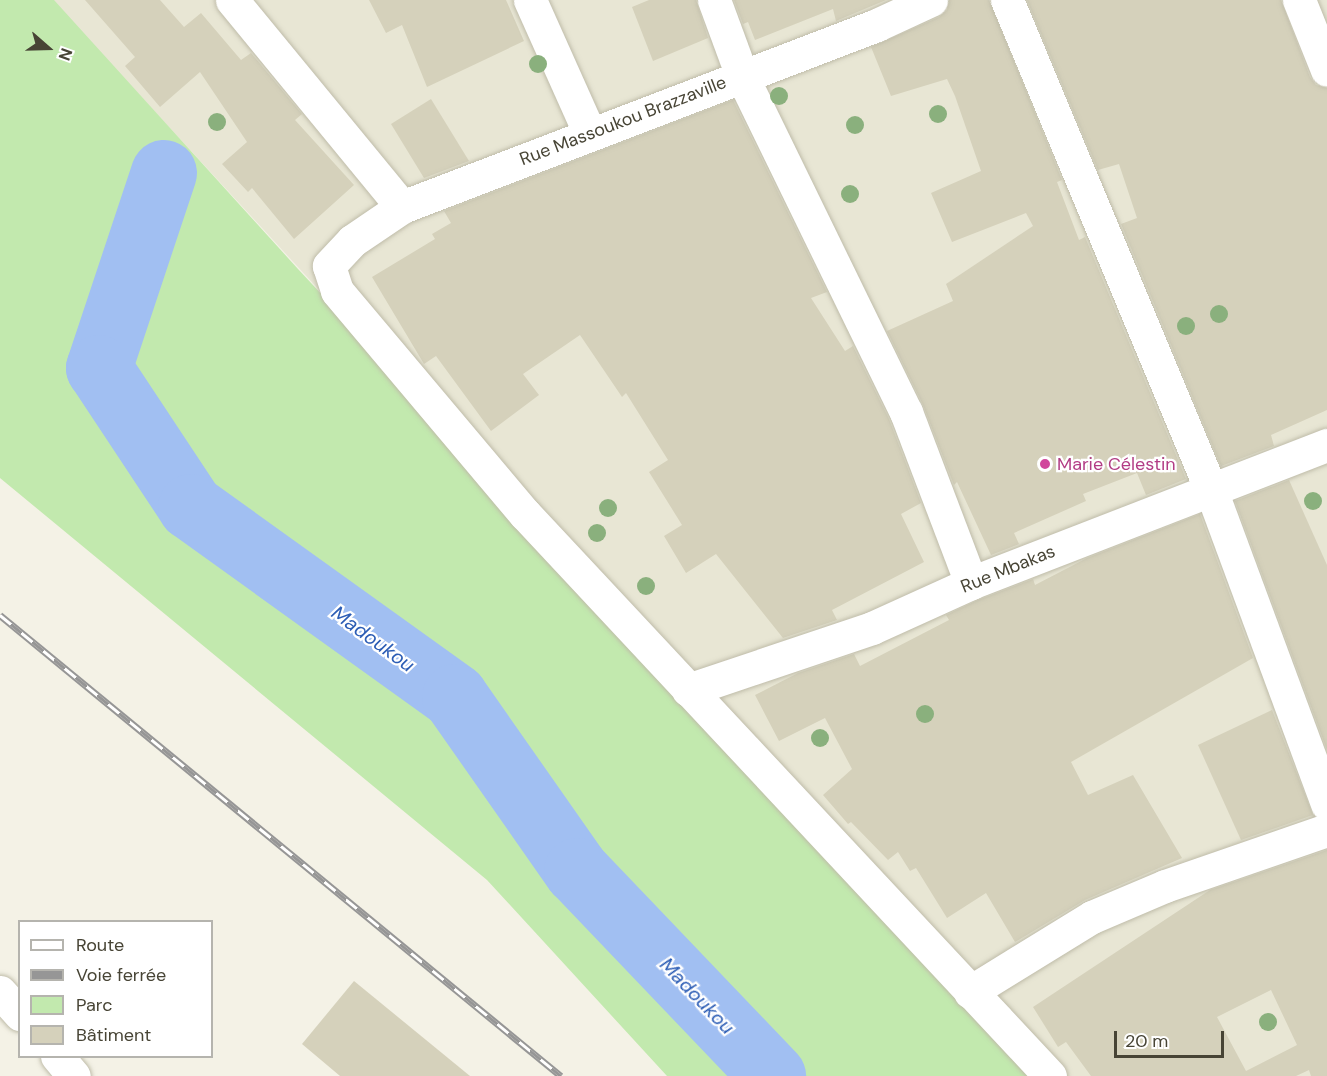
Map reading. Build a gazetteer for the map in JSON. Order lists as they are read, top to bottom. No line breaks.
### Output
{"streets":{"street":["Rue Massoukou Brazzaville","Rue Mbakas"]},"crossings":[["Rue Massoukou Brazzaville","Rue Mbakas"]],"water":["Madoukou"],"places":["Marie Célestin"],"legend":["Route","Voie ferrée","Parc","Bâtiment"],"scale_bar":"20 m","north":"right"}
